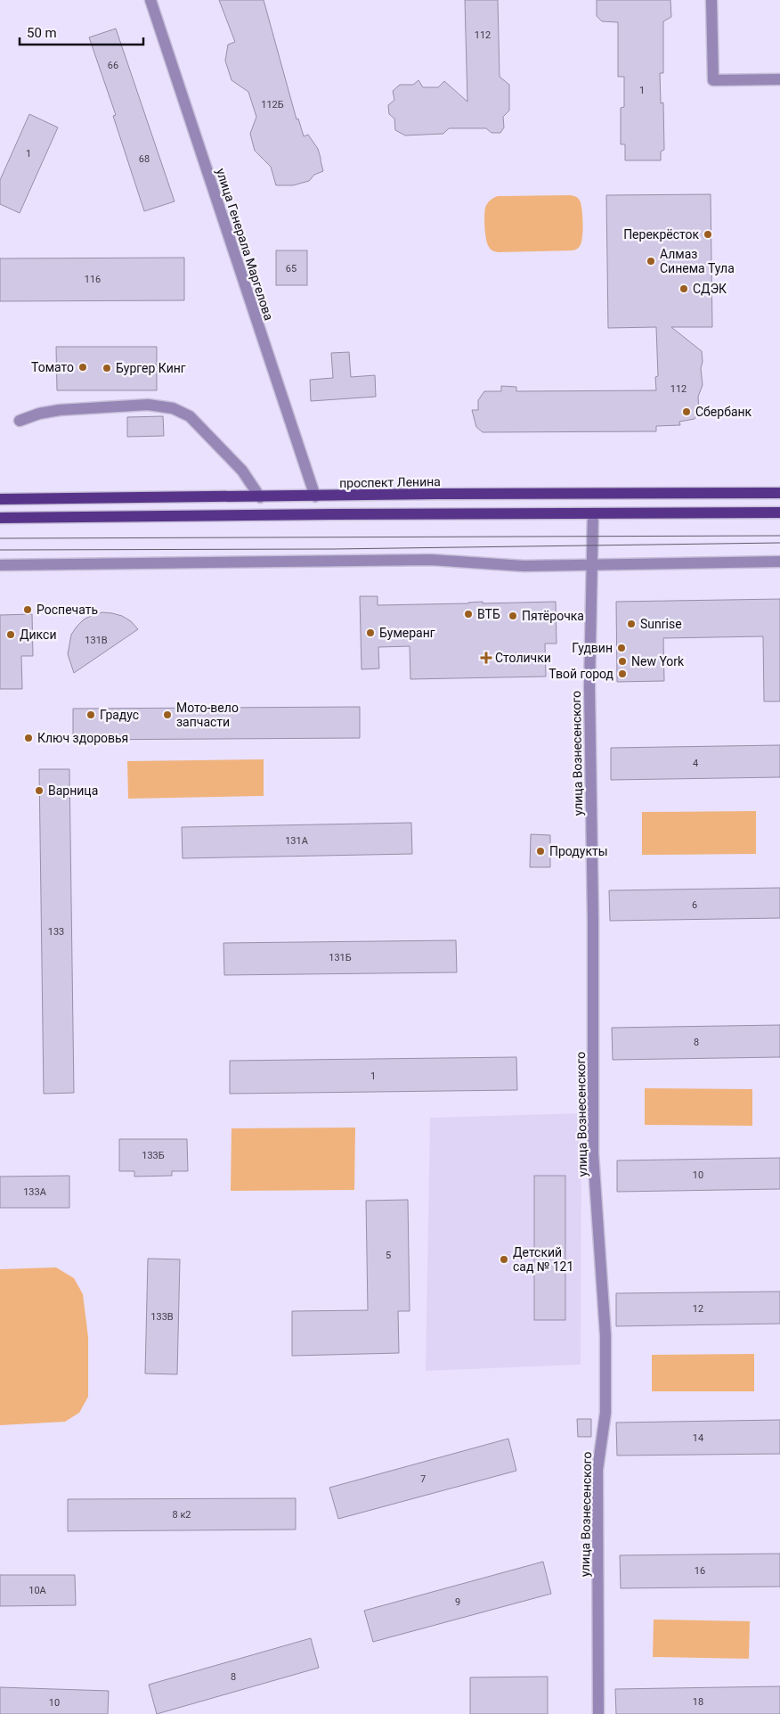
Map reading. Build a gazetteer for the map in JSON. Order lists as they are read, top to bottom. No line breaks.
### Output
{"streets":{"main road":["проспект Ленина"],"street":["улица Генерала Маргелова","улица Вознесенского"]},"crossings":[["улица Генерала Маргелова","проспект Ленина"]],"places":{"other":["Перекрёсток","Алмаз Синема Тула","СДЭК","Томато","Бургер Кинг","Сбербанк","Роспечать","ВТБ","Пятёрочка","Sunrise","Бумеранг","Дикси","Гудвин","New York","Твой город","Градус","Мото-вело запчасти","Ключ здоровья","Варница","Продукты","Детский сад № 121"],"health":["Столички"]},"house_numbers":["112","66","1","112Б","1","68","65","116","112","131В","4","131А","6","133","131Б","8","1","133Б","10","133А","5","12","133В","14","7","8 к2","16","10А","9","8","18","10"],"scale_bar":"50 m"}
